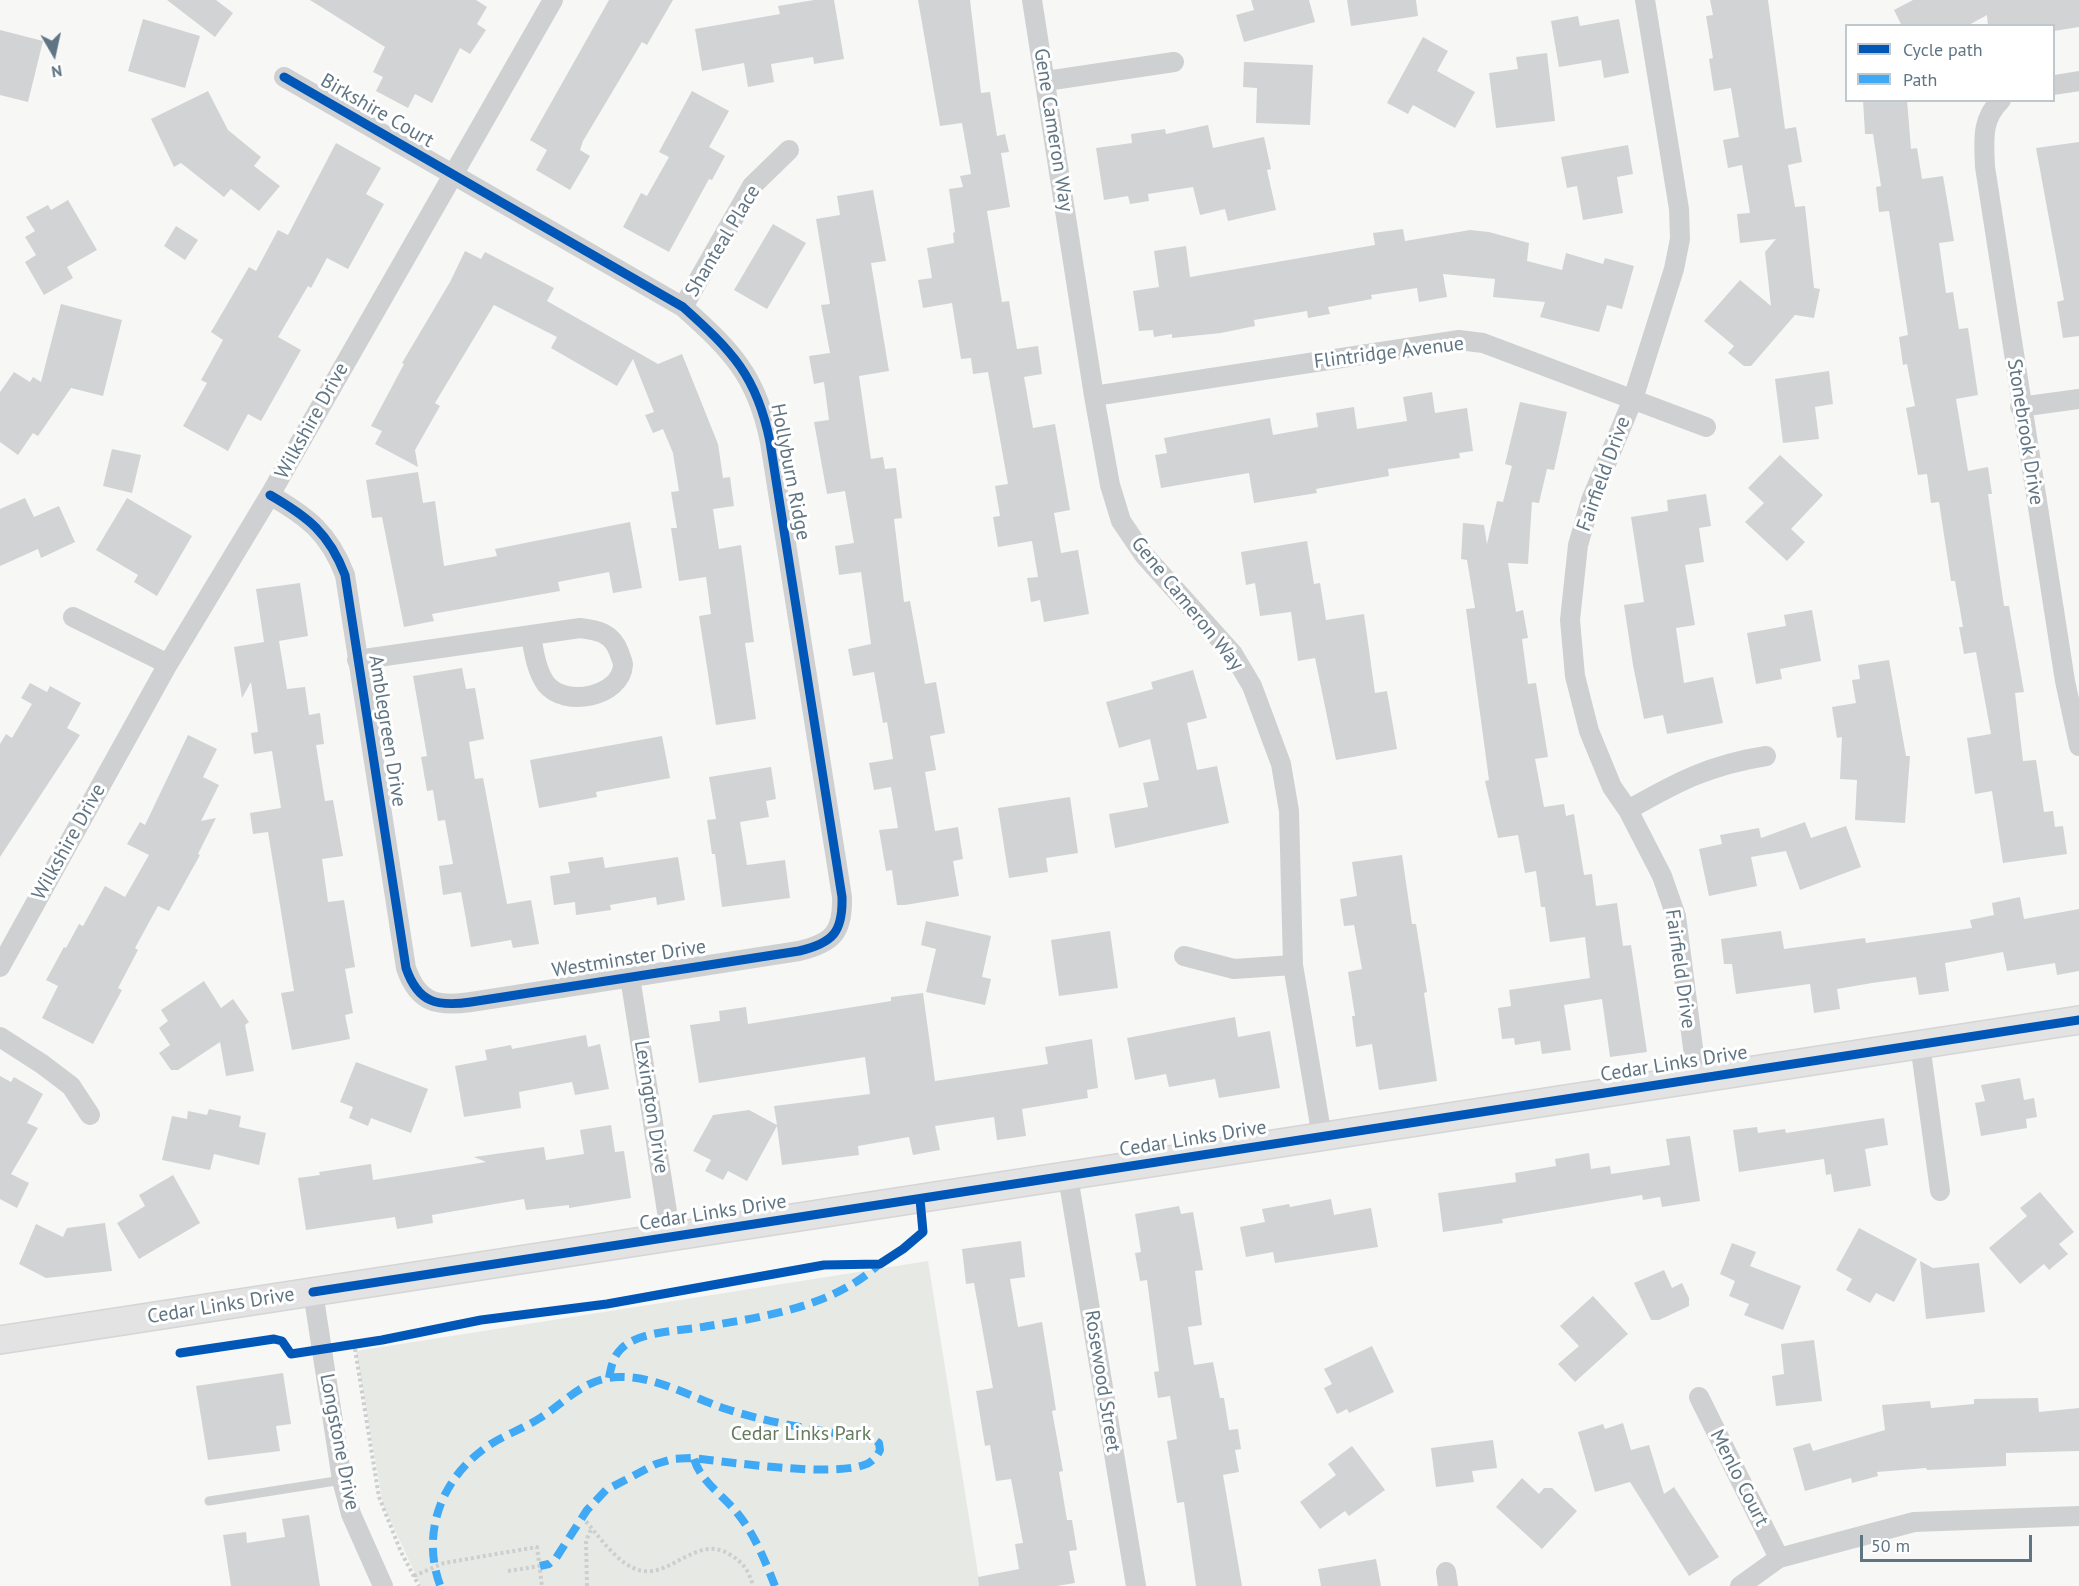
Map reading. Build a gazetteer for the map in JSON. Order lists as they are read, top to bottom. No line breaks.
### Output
{"streets":{"street":["Birkshire Court","Gene Cameron Way","Shanteal Place","Flintridge Avenue","Wilkshire Drive","Stonebrook Drive","Hollyburn Ridge","Fairfield Drive","Amblegreen Drive","Westminster Drive","Cedar Links Drive","Lexington Drive","Rosewood Street","Longstone Drive","Menlo Court"]},"crossings":[["Birkshire Court","Wilkshire Drive"],["Birkshire Court","Hollyburn Ridge"],["Gene Cameron Way","Flintridge Avenue"],["Gene Cameron Way","Cedar Links Drive"],["Shanteal Place","Hollyburn Ridge"],["Flintridge Avenue","Fairfield Drive"],["Wilkshire Drive","Hollyburn Ridge"],["Wilkshire Drive","Amblegreen Drive"],["Hollyburn Ridge","Westminster Drive"],["Fairfield Drive","Cedar Links Drive"],["Amblegreen Drive","Westminster Drive"],["Westminster Drive","Lexington Drive"],["Cedar Links Drive","Lexington Drive"],["Cedar Links Drive","Rosewood Street"],["Cedar Links Drive","Longstone Drive"]],"parks":["Cedar Links Park"],"legend":["Cycle path","Path"],"scale_bar":"50 m","north":"bottom"}
